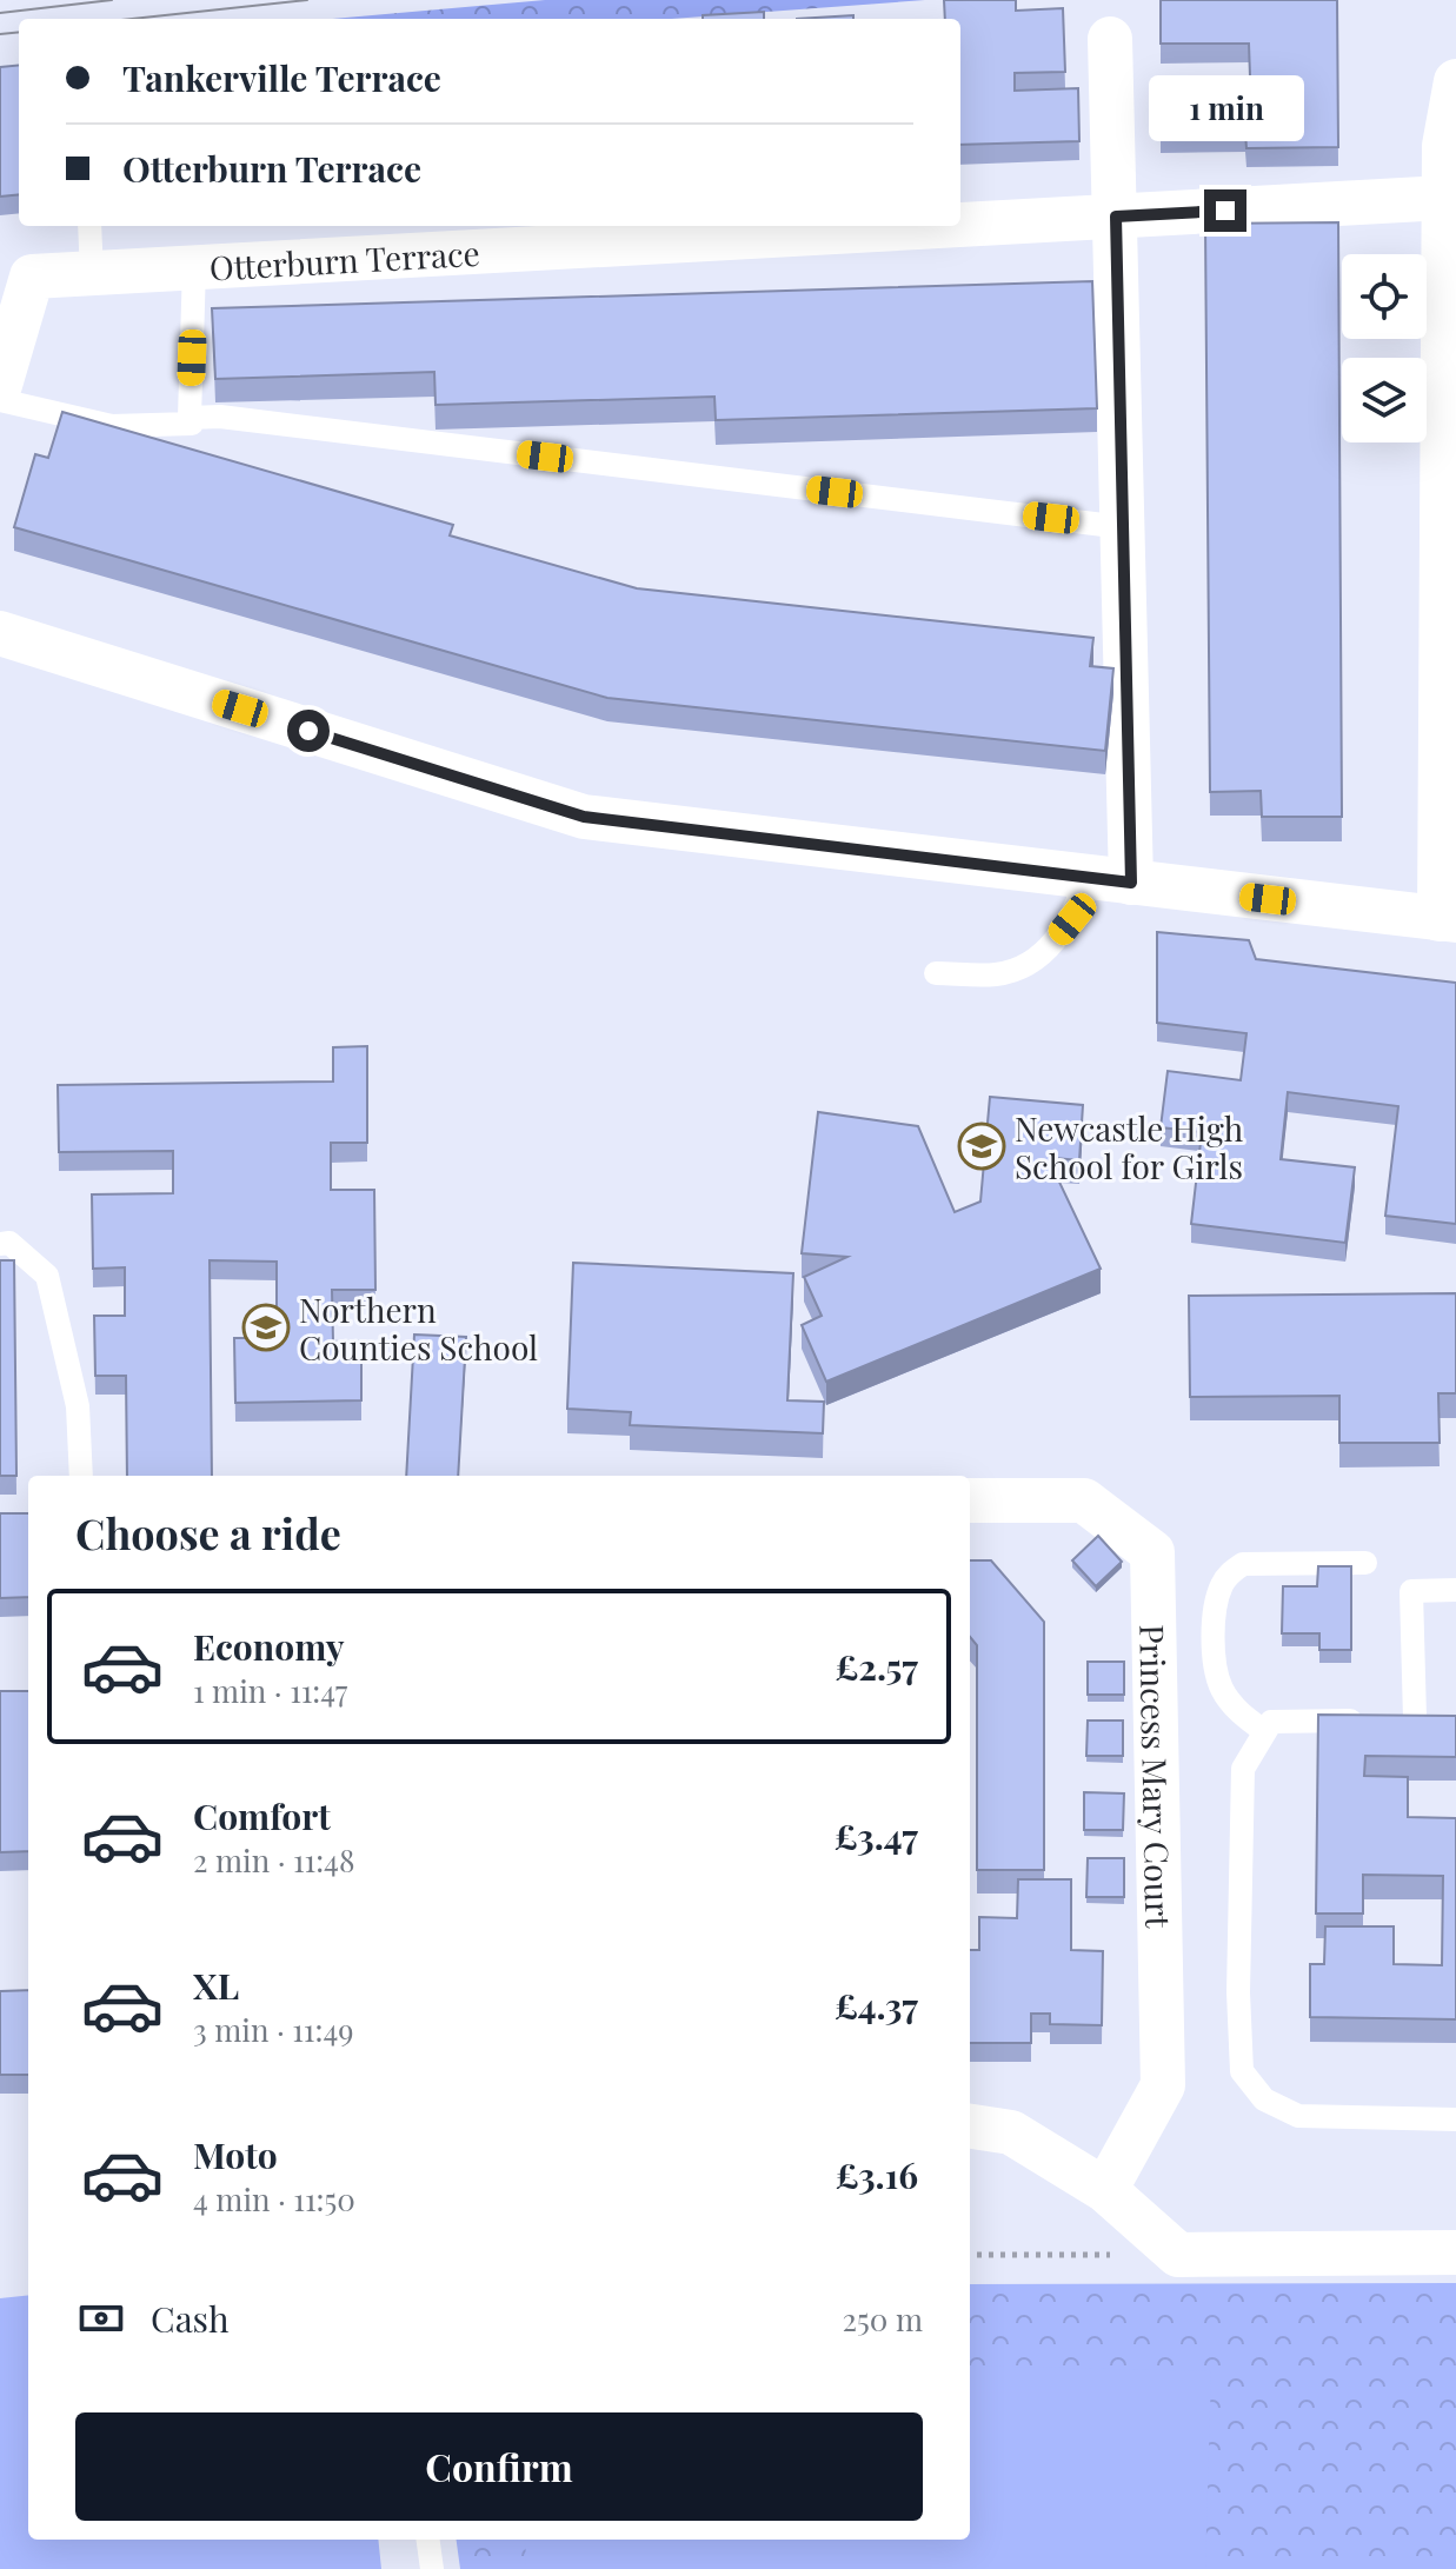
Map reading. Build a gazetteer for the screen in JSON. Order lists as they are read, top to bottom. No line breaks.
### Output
{"streets":{"street":["Otterburn Terrace","Princess Mary Court"]},"places":{"school or university":["Newcastle High School for Girls","Northern Counties School"]},"page":{"banner":["Tankerville Terrace","Otterburn Terrace"],"bubble":"1 min","heading":"Choose a ride","list":[{"name":"Economy","note":"1 min · 11:47","value":"£2.57"},{"name":"Comfort","note":"2 min · 11:48","value":"£3.47"},{"name":"XL","note":"3 min · 11:49","value":"£4.37"},{"name":"Moto","note":"4 min · 11:50","value":"£3.16"}],"pay":["Cash","250 m"],"buttons":"Confirm"}}
